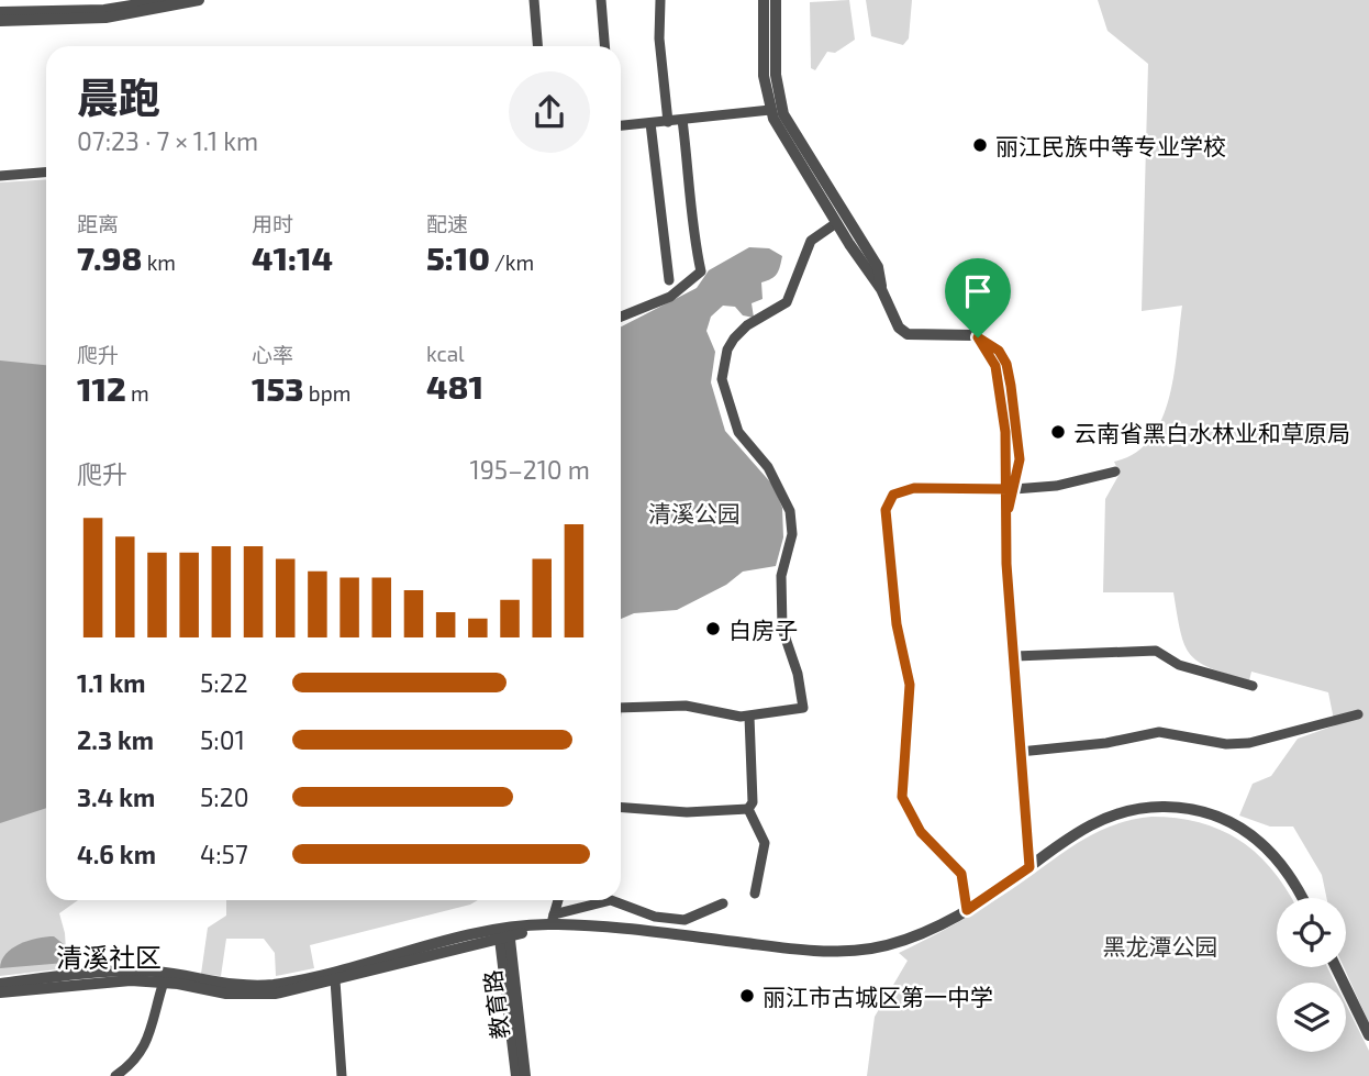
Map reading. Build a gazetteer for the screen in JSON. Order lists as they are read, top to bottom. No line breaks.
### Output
{"streets":{"street":["教育路"]},"districts":["清溪社区"],"parks":["清溪公园","黑龙潭公园"],"places":["丽江民族中等专业学校","云南省黑白水林业和草原局","白房子","丽江市古城区第一中学"],"page":{"heading":["晨跑","07:23 · 7 × 1.1 km"],"stats":[["距离","7.98 km"],["用时","41:14"],["配速","5:10 /km"],["爬升","112 m"],["心率","153 bpm"],["kcal","481"]],"chart":["爬升","195–210 m"],"list":[{"name":"1.1 km","note":"5:22"},{"name":"2.3 km","note":"5:01"},{"name":"3.4 km","note":"5:20"},{"name":"4.6 km","note":"4:57"}]}}
